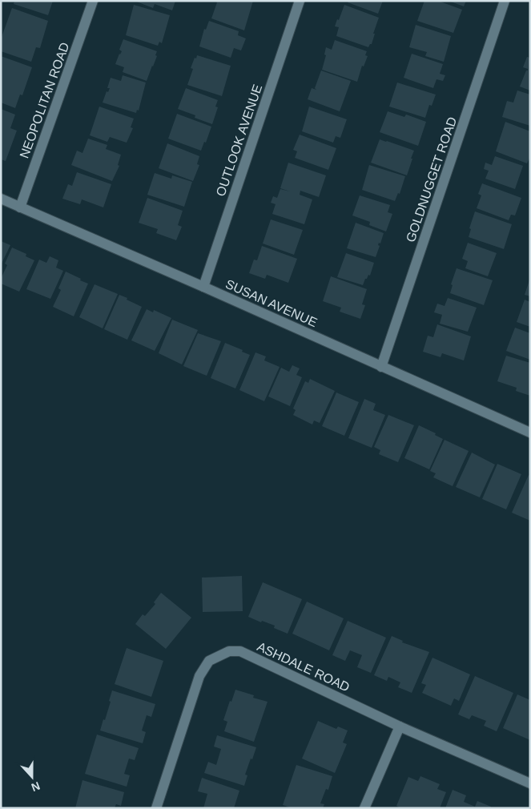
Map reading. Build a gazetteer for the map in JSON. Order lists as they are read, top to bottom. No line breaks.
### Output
{"streets":{"street":["NEOPOLITAN ROAD","OUTLOOK AVENUE","GOLDNUGGET ROAD","SUSAN AVENUE","ASHDALE ROAD"]},"crossings":[["NEOPOLITAN ROAD","SUSAN AVENUE"],["OUTLOOK AVENUE","SUSAN AVENUE"],["GOLDNUGGET ROAD","SUSAN AVENUE"]],"north":"bottom"}
